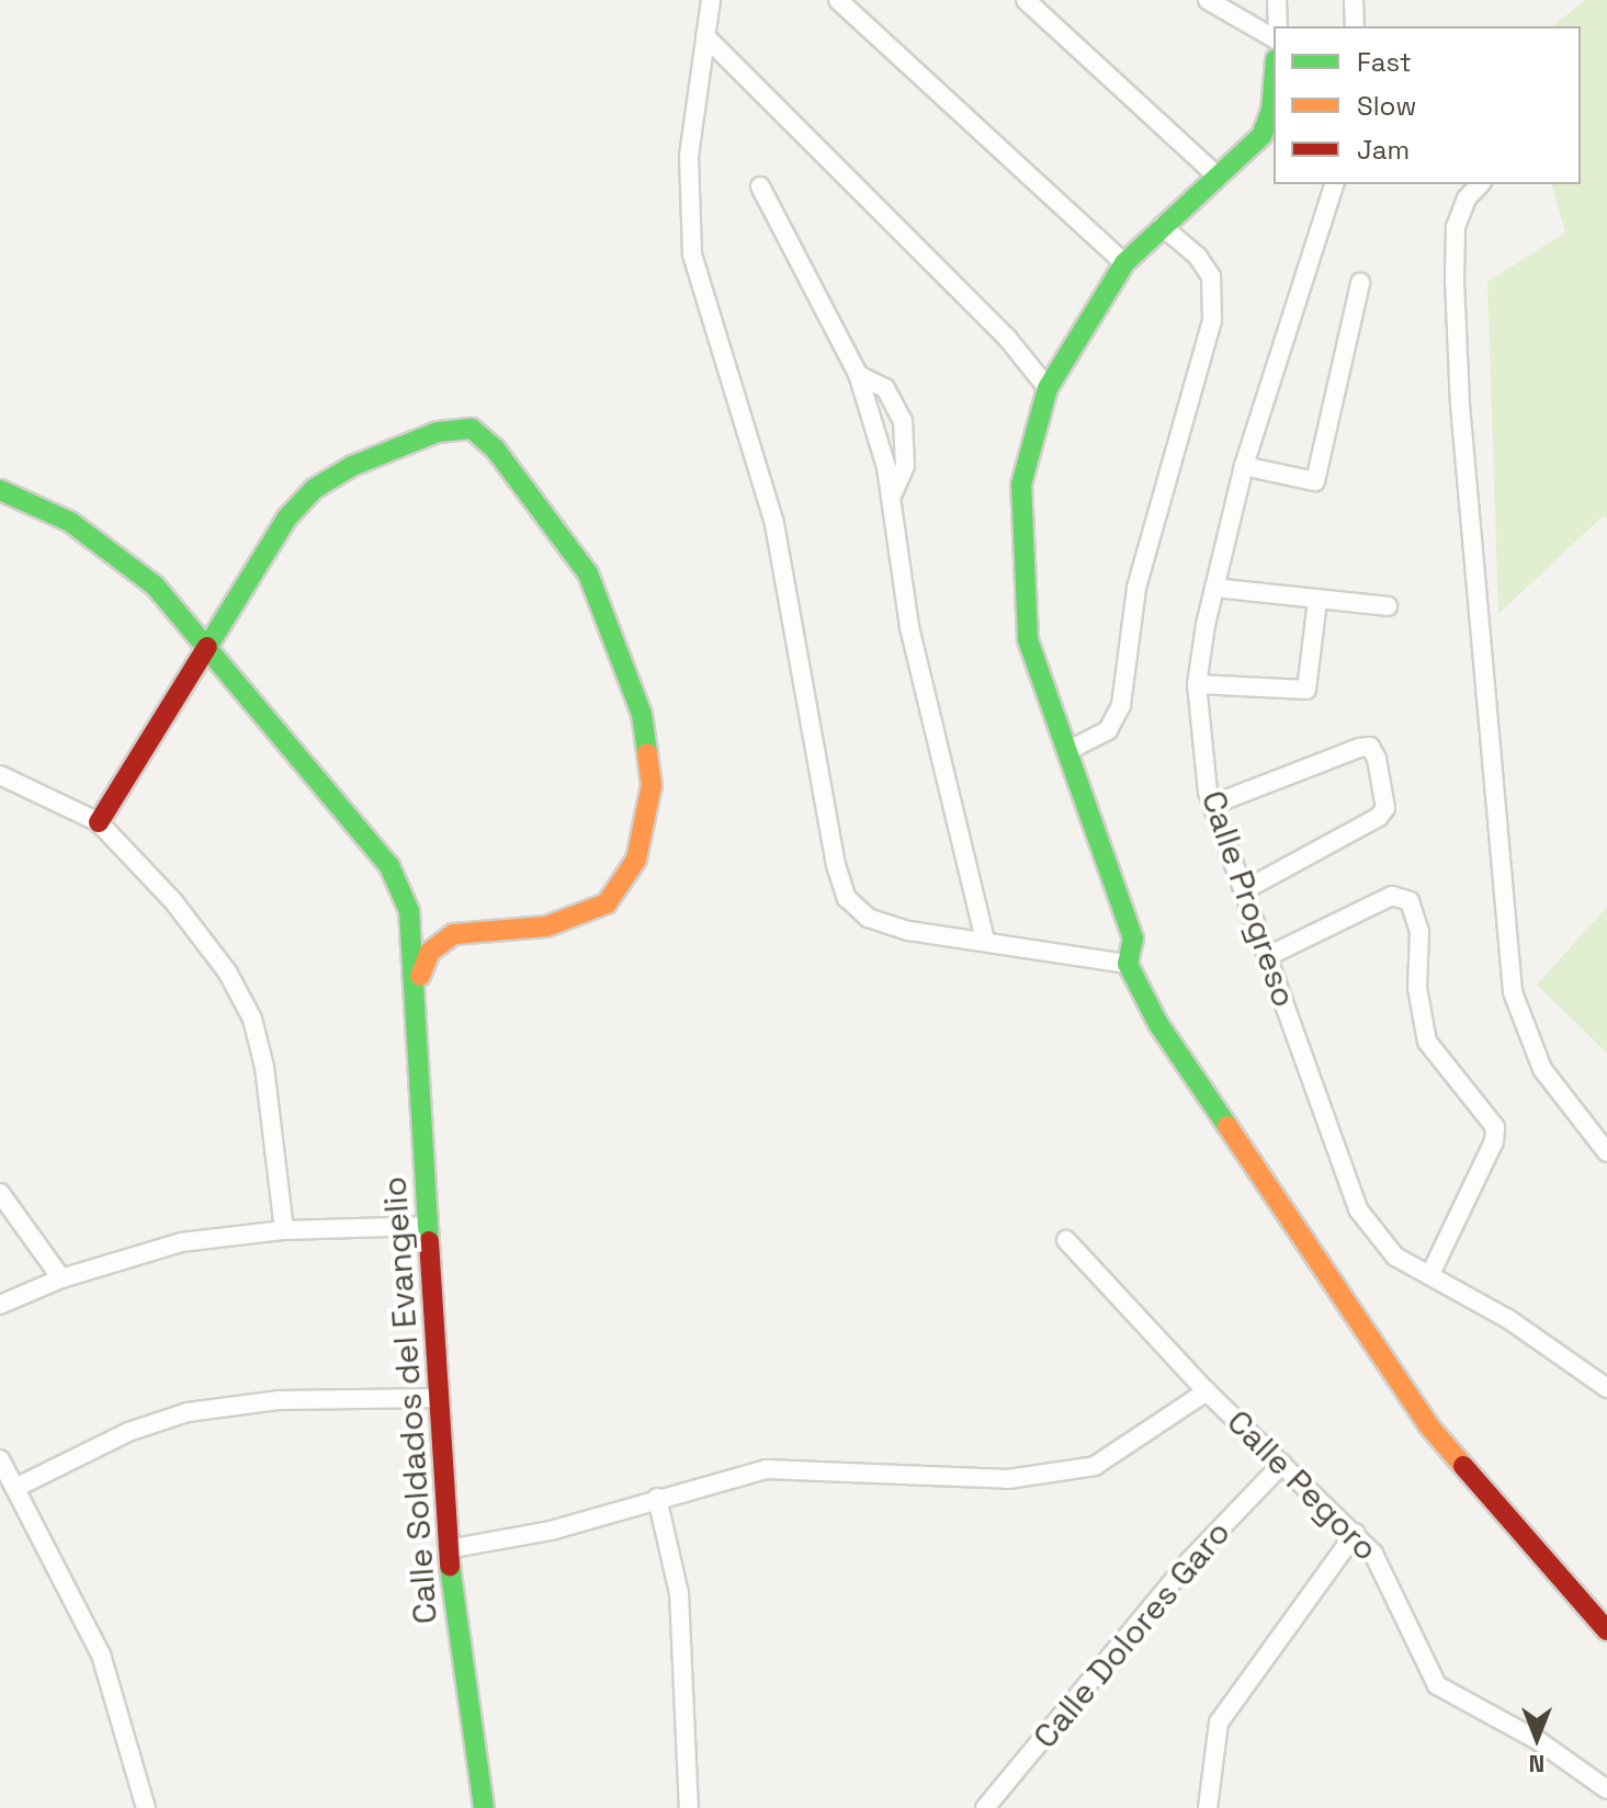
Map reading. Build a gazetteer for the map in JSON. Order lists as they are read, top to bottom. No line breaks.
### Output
{"streets":{"street":["Calle Progreso","Calle Soldados del Evangelio","Calle Pegoro","Calle Dolores Garo"]},"crossings":[["Calle Pegoro","Calle Dolores Garo"]],"legend":["Fast","Slow","Jam"],"north":"bottom"}
